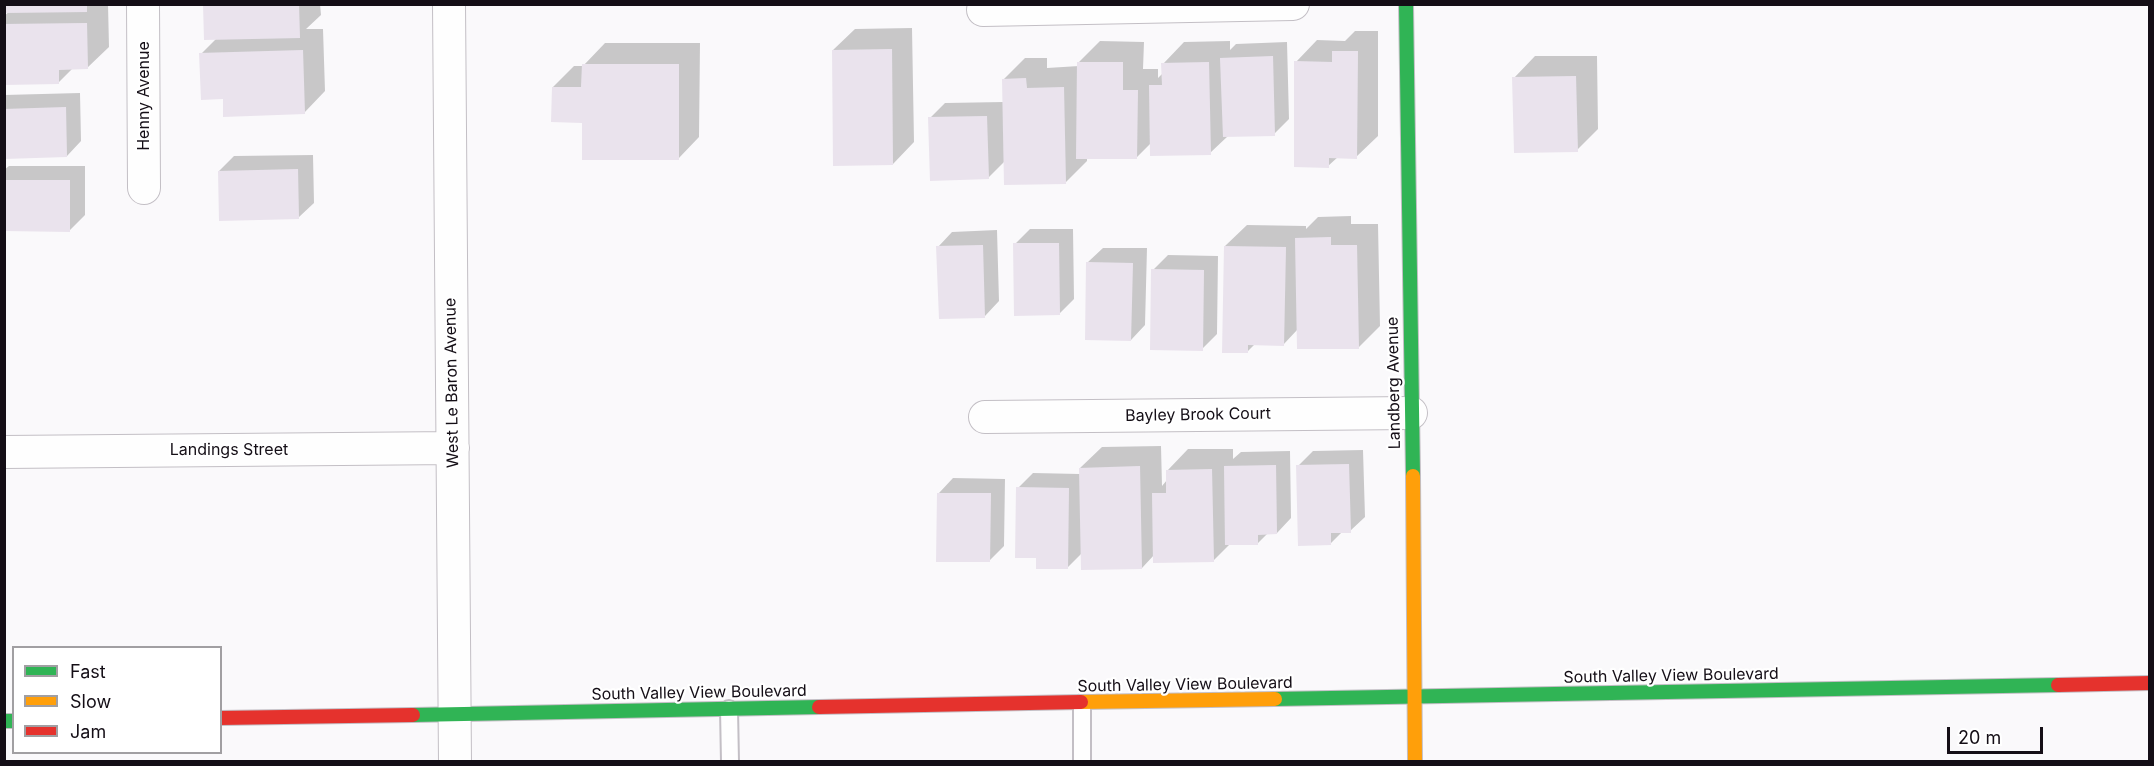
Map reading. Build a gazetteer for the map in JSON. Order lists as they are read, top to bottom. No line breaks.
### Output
{"streets":{"main road":["Landberg Avenue","South Valley View Boulevard"],"street":["Henny Avenue","West Le Baron Avenue","Bayley Brook Court","Landings Street"]},"crossings":[["West Le Baron Avenue","Landings Street"],["West Le Baron Avenue","South Valley View Boulevard"],["Landberg Avenue","Bayley Brook Court"],["Landberg Avenue","South Valley View Boulevard"]],"legend":["Fast","Slow","Jam"],"scale_bar":"20 m"}
